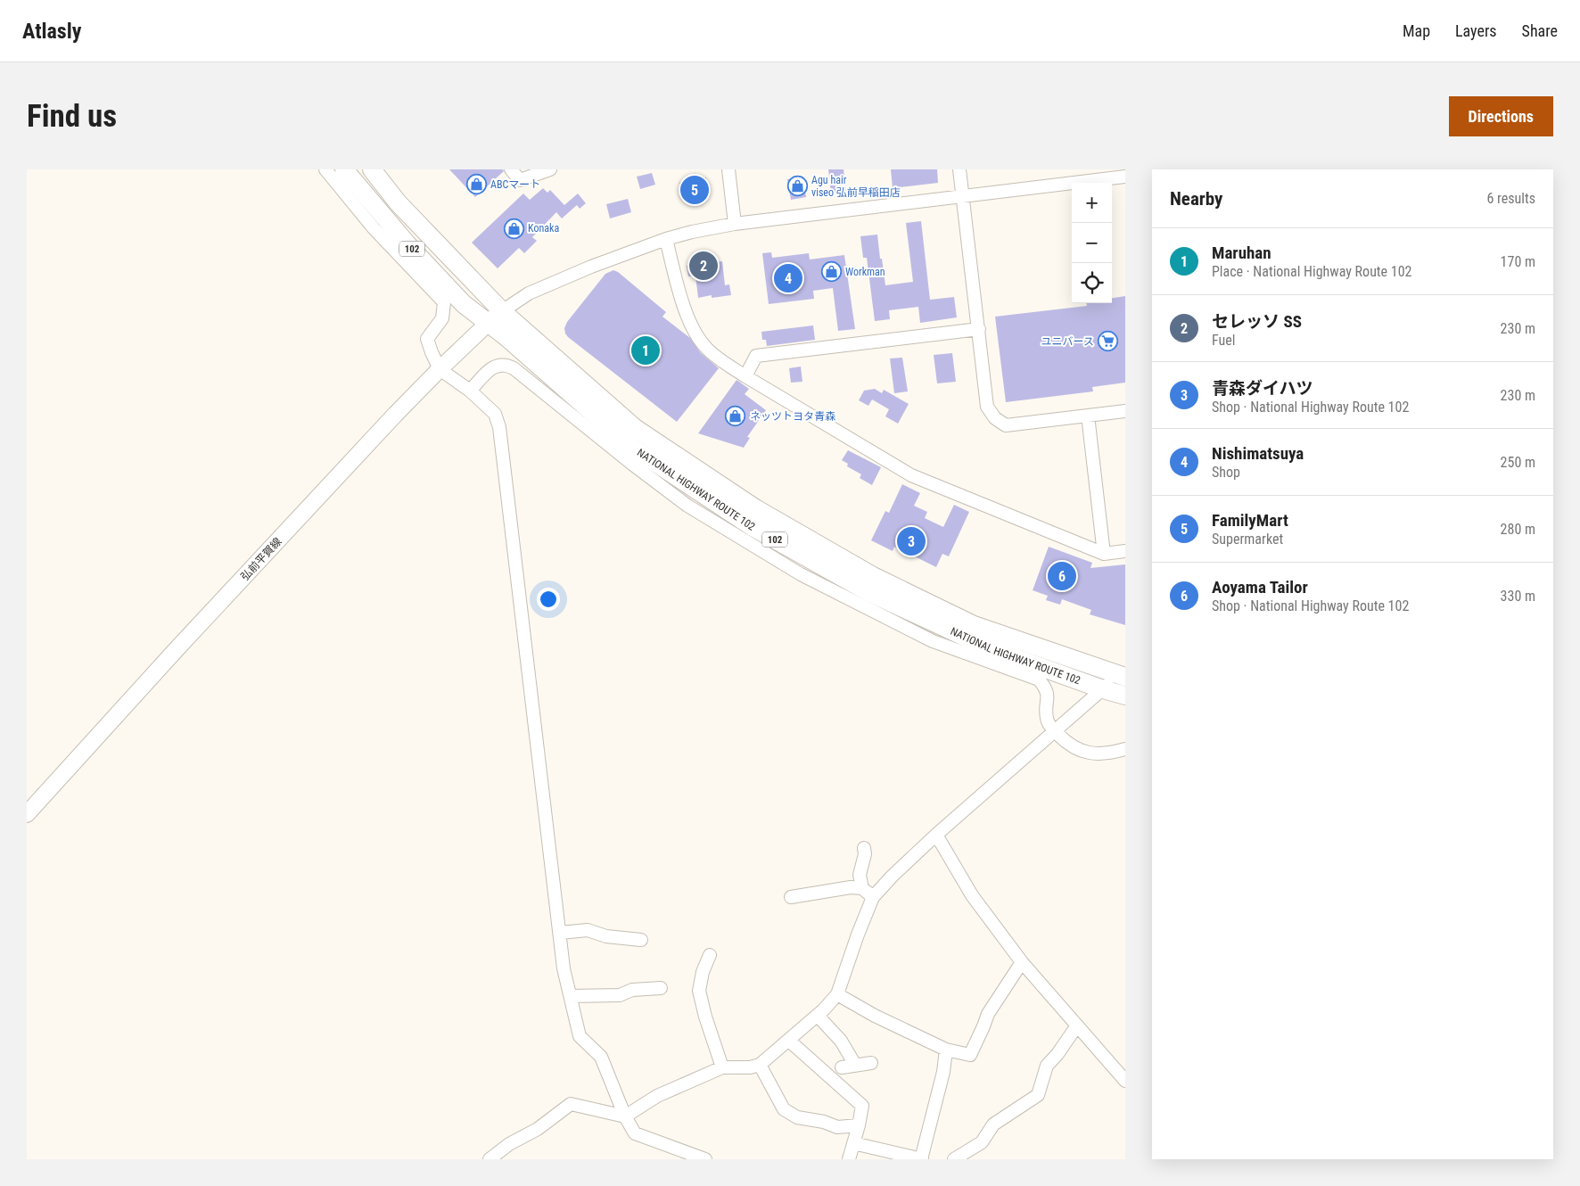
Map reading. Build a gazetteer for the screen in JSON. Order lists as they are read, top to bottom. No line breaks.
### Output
{"streets":{"highway":["102","NATIONAL HIGHWAY ROUTE 102"],"main road":["弘前平賀線"]},"crossings":[["NATIONAL HIGHWAY ROUTE 102","弘前平賀線"]],"places":{"shop":["ABCマート","Agu hair viseo 弘前早稲田店","Konaka","Workman","ネッツトヨタ青森"],"supermarket":["ユニバース"]},"page":{"header":"Atlasly","nav":["Map","Layers","Share"],"buttons":"Directions","title":"Find us","heading":["Nearby","6 results"],"pins":["5","2","4","1","3","6"],"map_buttons":["+","−"],"list":[{"mark":"1","name":"Maruhan","note":"Place · National Highway Route 102","value":"170 m"},{"mark":"2","name":"セレッソ SS","note":"Fuel","value":"230 m"},{"mark":"3","name":"青森ダイハツ","note":"Shop · National Highway Route 102","value":"230 m"},{"mark":"4","name":"Nishimatsuya","note":"Shop","value":"250 m"},{"mark":"5","name":"FamilyMart","note":"Supermarket","value":"280 m"},{"mark":"6","name":"Aoyama Tailor","note":"Shop · National Highway Route 102","value":"330 m"}]}}
